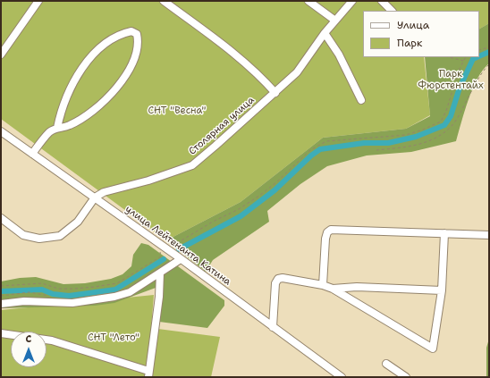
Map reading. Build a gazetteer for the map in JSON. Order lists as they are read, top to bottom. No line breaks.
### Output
{"streets":{"street":["Столярная улица","улица Лейтенанта Катина"]},"crossings":[["Столярная улица","улица Лейтенанта Катина"]],"parks":["Парк Фюрстентайх","СНТ \"Весна\"","СНТ \"Лето\""],"legend":["Улица","Парк"],"north":"top"}
